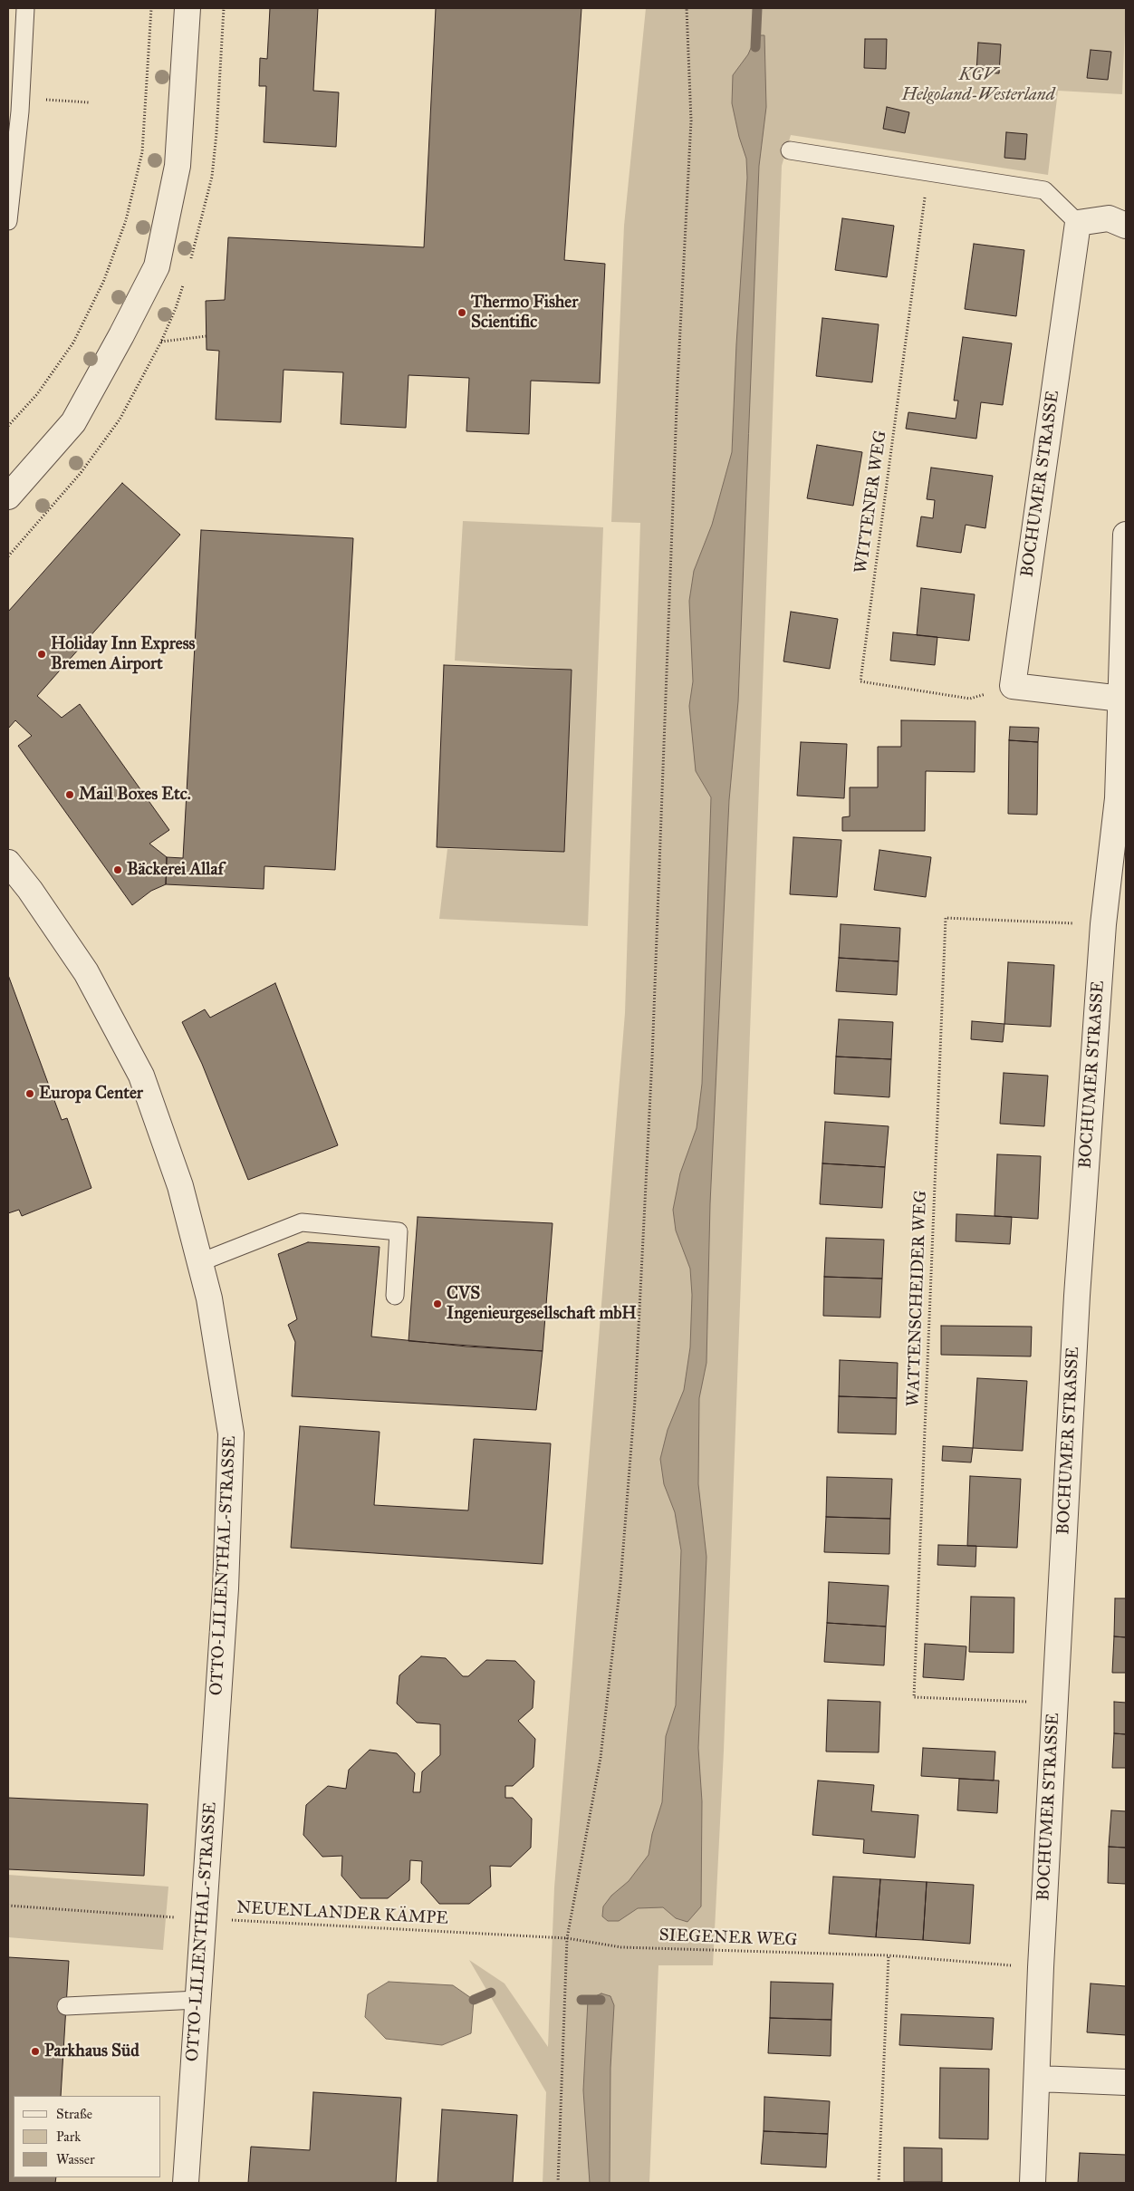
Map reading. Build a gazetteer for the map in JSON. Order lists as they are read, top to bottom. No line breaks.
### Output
{"streets":{"street":["BOCHUMER STRASSE","OTTO-LILIENTHAL-STRASSE"],"path":["WITTENER WEG","WATTENSCHEIDER WEG","NEUENLANDER KÄMPE","SIEGENER WEG"]},"crossings":[["BOCHUMER STRASSE","WITTENER WEG"],["BOCHUMER STRASSE","WATTENSCHEIDER WEG"],["BOCHUMER STRASSE","SIEGENER WEG"],["OTTO-LILIENTHAL-STRASSE","NEUENLANDER KÄMPE"],["NEUENLANDER KÄMPE","SIEGENER WEG"]],"parks":["KGV Helgoland-Westerland"],"places":["Thermo Fisher Scientific","Holiday Inn Express Bremen Airport","Mail Boxes Etc.","Bäckerei Allaf","Europa Center","CVS Ingenieurgesellschaft mbH","Parkhaus Süd"],"legend":["Straße","Park","Wasser"]}
